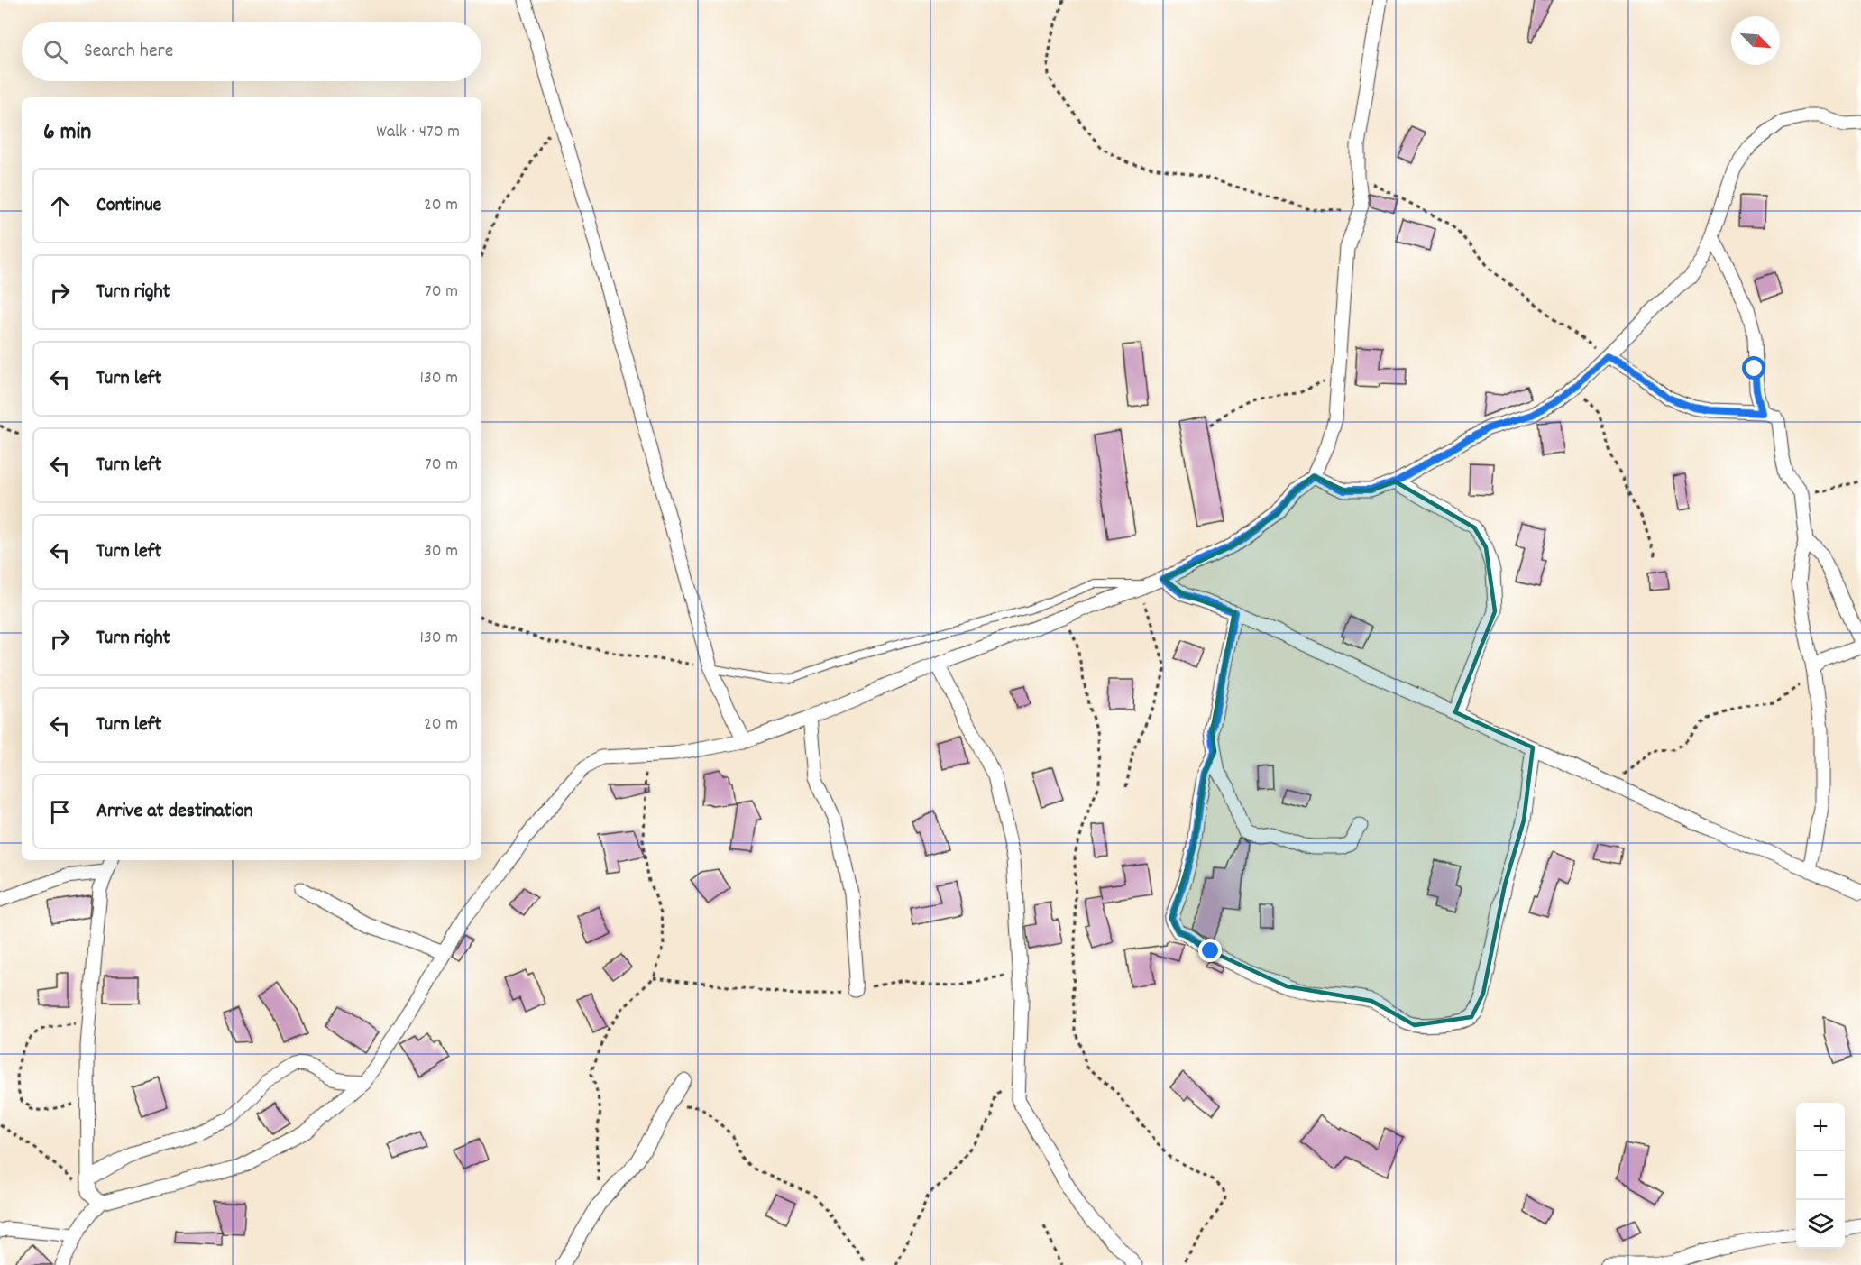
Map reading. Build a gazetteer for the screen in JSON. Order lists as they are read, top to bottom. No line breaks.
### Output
{"north":"bottom right","page":{"search":"Search here","heading":["6 min","Walk · 470 m"],"list":[["Continue","20 m"],["Turn right","70 m"],["Turn left","130 m"],["Turn left","70 m"],["Turn left","30 m"],["Turn right","130 m"],["Turn left","20 m"],"Arrive at destination"],"map_buttons":["+","−"]}}
